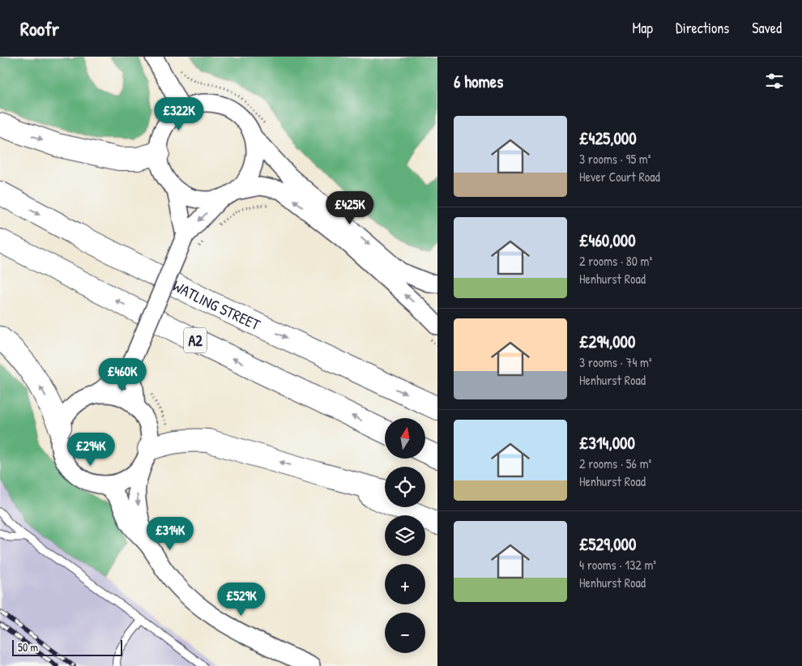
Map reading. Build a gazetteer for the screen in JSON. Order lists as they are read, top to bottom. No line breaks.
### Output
{"streets":{"highway":["WATLING STREET","A2"]},"scale_bar":"50 m","north":"top","page":{"header":"Roofr","nav":["Map","Directions","Saved"],"heading":"6 homes","price":["£322K","£425K","£460K","£294K","£314K","£529K"],"list":[{"name":"£425,000","note":"3 rooms · 95 m² · Hever Court Road"},{"name":"£460,000","note":"2 rooms · 80 m² · Henhurst Road"},{"name":"£294,000","note":"3 rooms · 74 m² · Henhurst Road"},{"name":"£314,000","note":"2 rooms · 56 m² · Henhurst Road"},{"name":"£529,000","note":"4 rooms · 132 m² · Henhurst Road"}],"map_buttons":["+","−"],"scale":"50 m"}}
